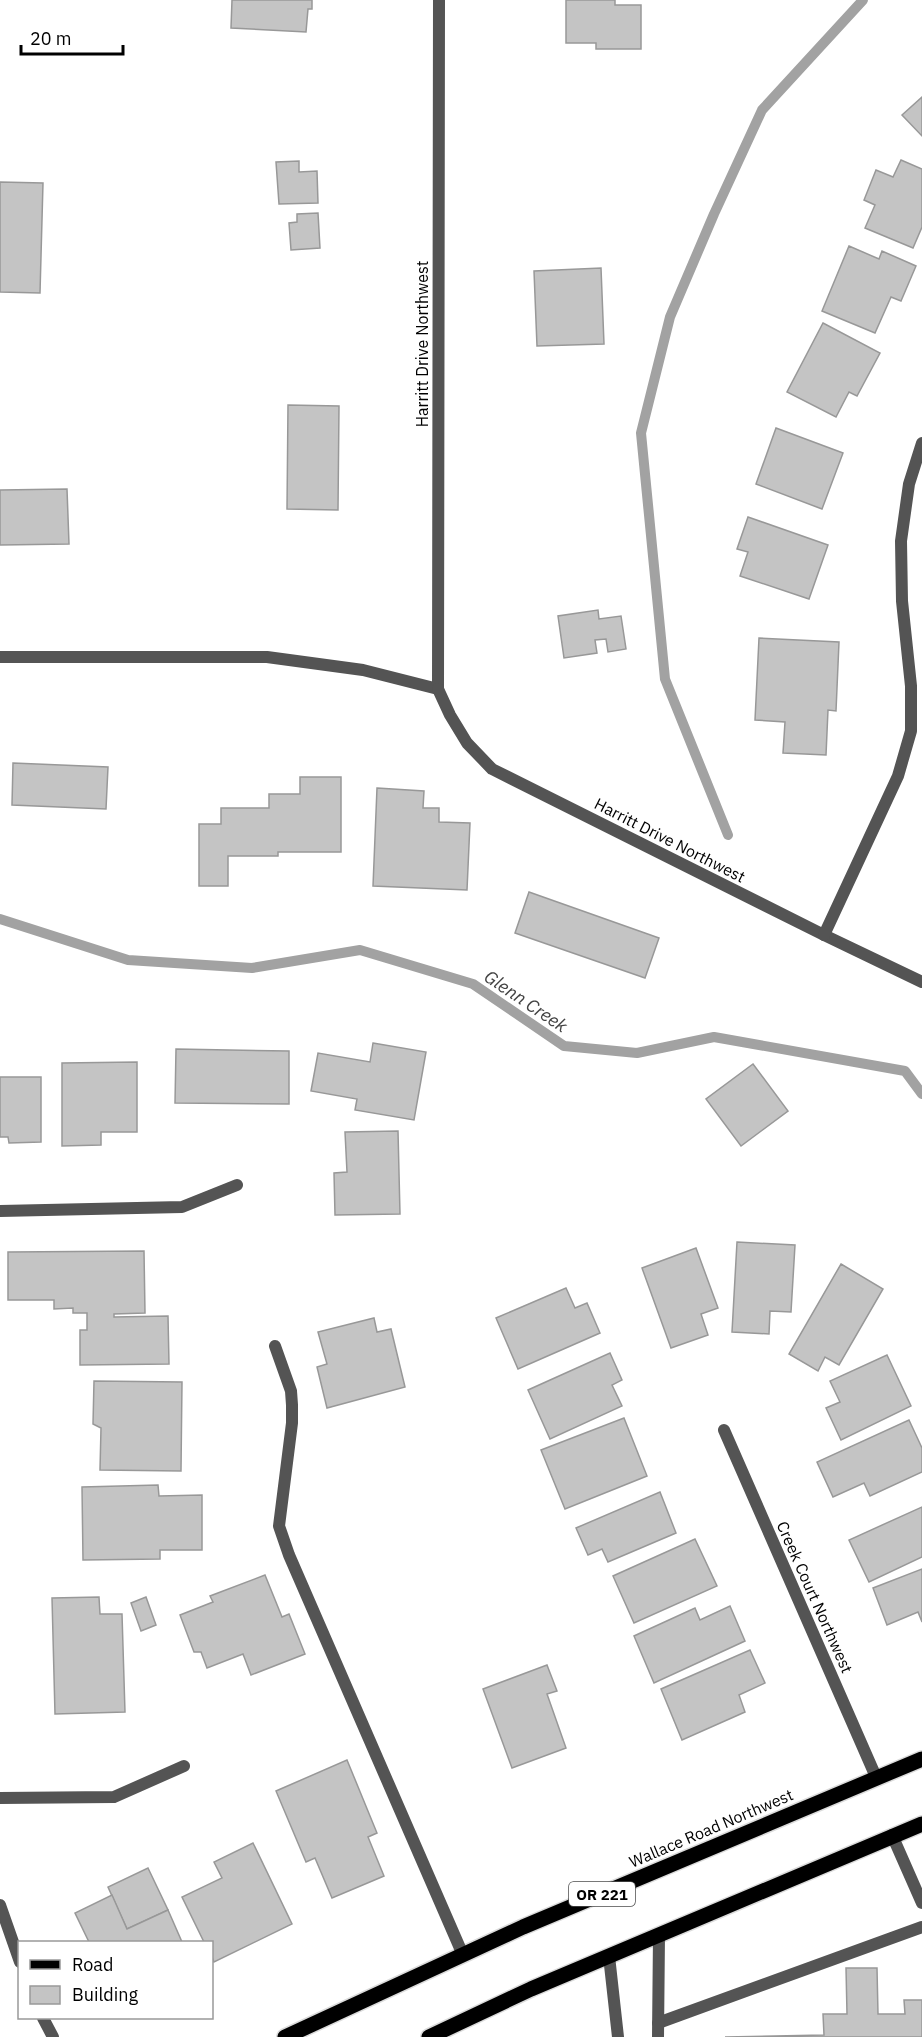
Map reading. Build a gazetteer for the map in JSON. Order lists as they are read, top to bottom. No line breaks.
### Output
{"streets":{"main road":["Wallace Road Northwest","OR 221"],"street":["Harritt Drive Northwest","Creek Court Northwest"]},"crossings":[["Creek Court Northwest","Wallace Road Northwest"]],"water":["Glenn Creek"],"legend":["Road","Building"],"scale_bar":"20 m"}
